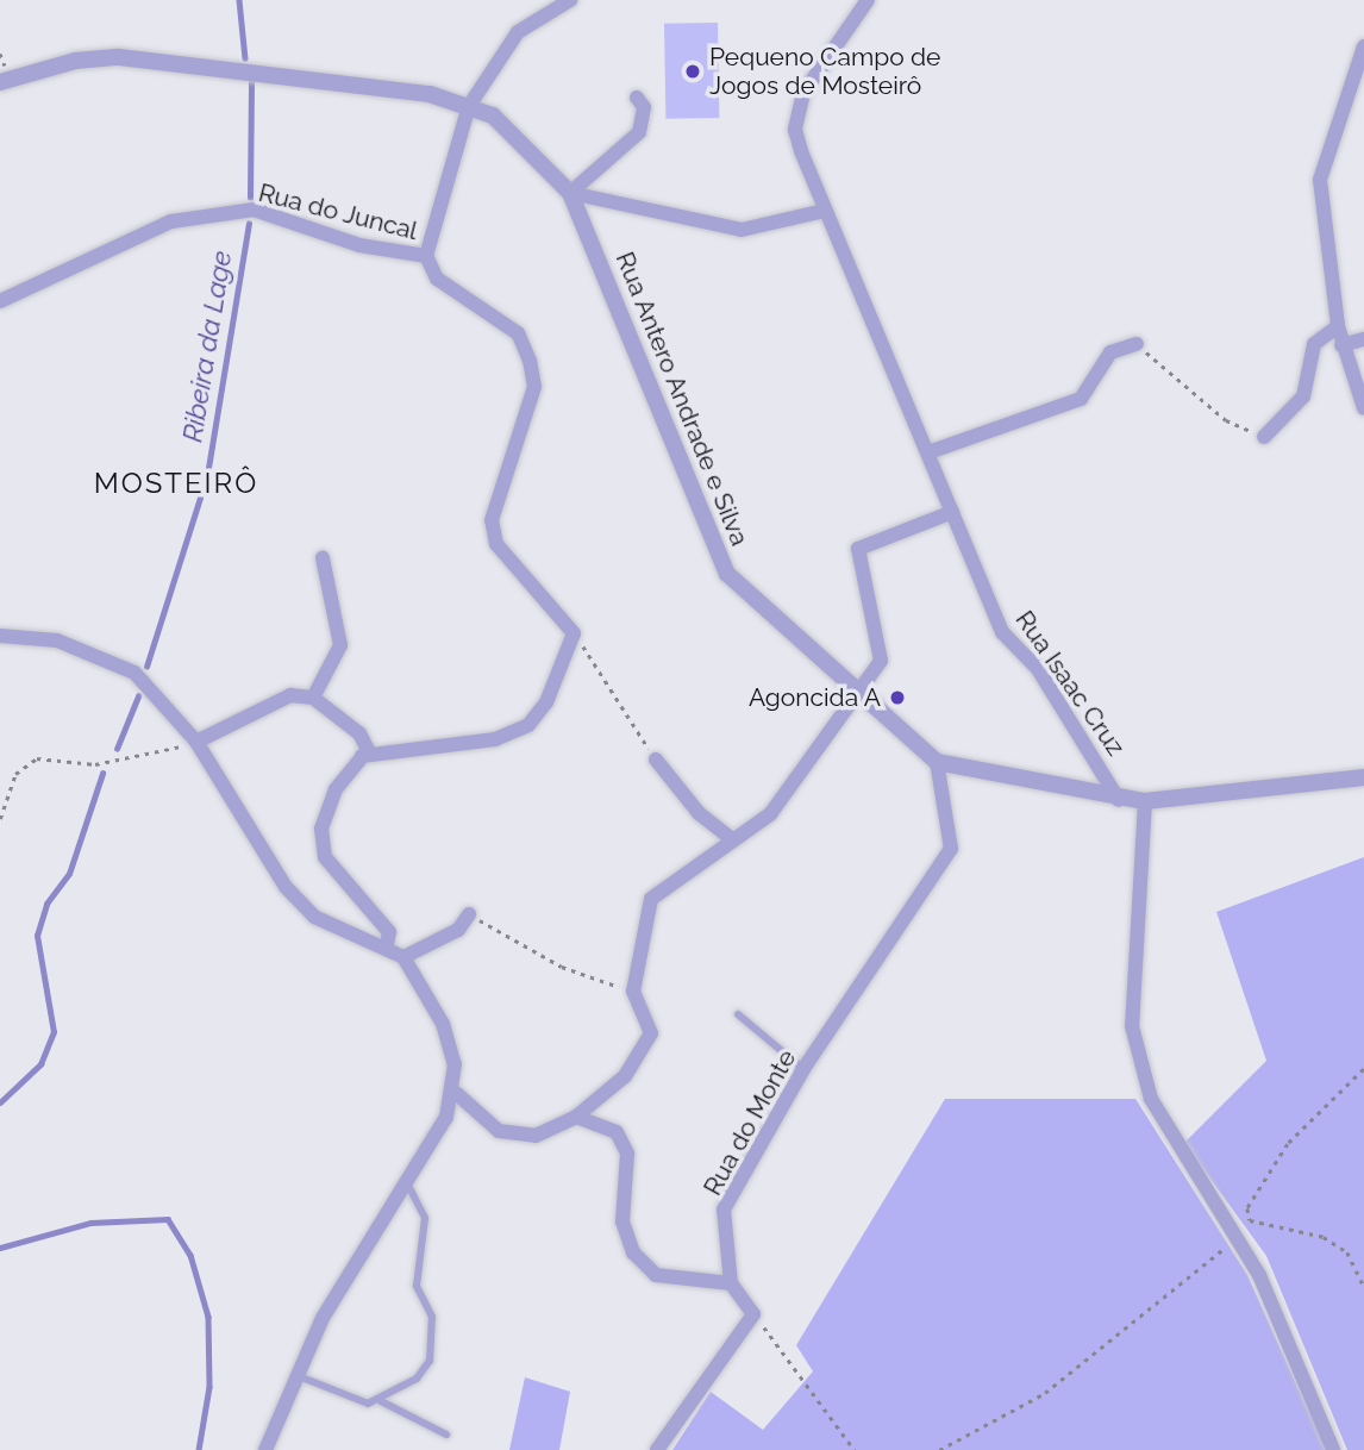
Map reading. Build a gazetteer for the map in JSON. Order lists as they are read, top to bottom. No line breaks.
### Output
{"streets":{"street":["Rua do Juncal","Rua Antero Andrade e Silva","Rua Isaac Cruz","Rua do Monte"]},"crossings":[["Rua do Juncal","Rua Antero Andrade e Silva"],["Rua Antero Andrade e Silva","Rua do Monte"]],"districts":["MOSTEIRÔ"],"water":["Ribeira da Lage"],"places":["Pequeno Campo de Jogos de Mosteirô","Agoncida A"]}
